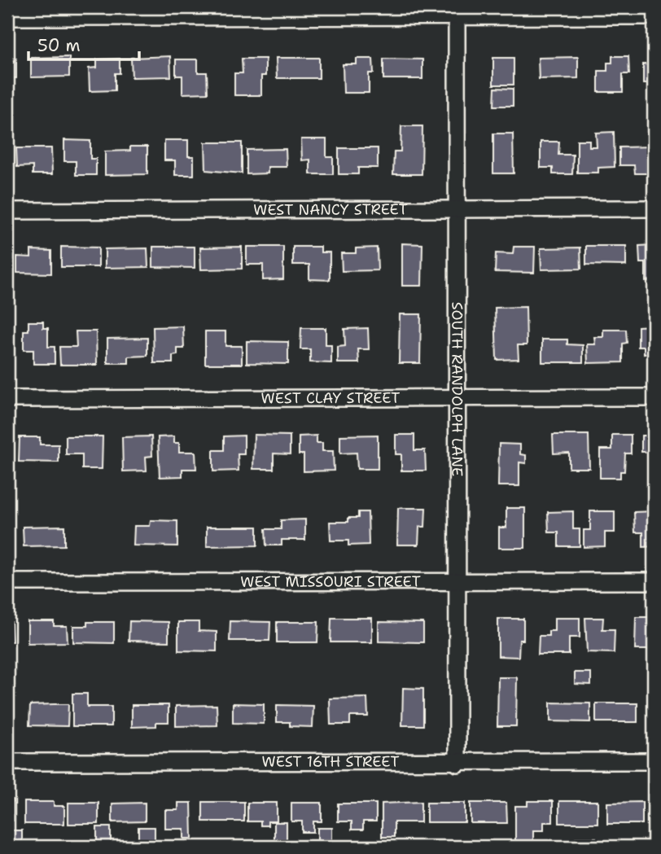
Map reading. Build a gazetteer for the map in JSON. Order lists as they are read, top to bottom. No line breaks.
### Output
{"streets":{"street":["WEST NANCY STREET","SOUTH RANDOLPH LANE","WEST CLAY STREET","WEST MISSOURI STREET","WEST 16TH STREET"]},"crossings":[["WEST NANCY STREET","SOUTH RANDOLPH LANE"],["SOUTH RANDOLPH LANE","WEST CLAY STREET"],["SOUTH RANDOLPH LANE","WEST MISSOURI STREET"],["SOUTH RANDOLPH LANE","WEST 16TH STREET"]],"scale_bar":"50 m"}
